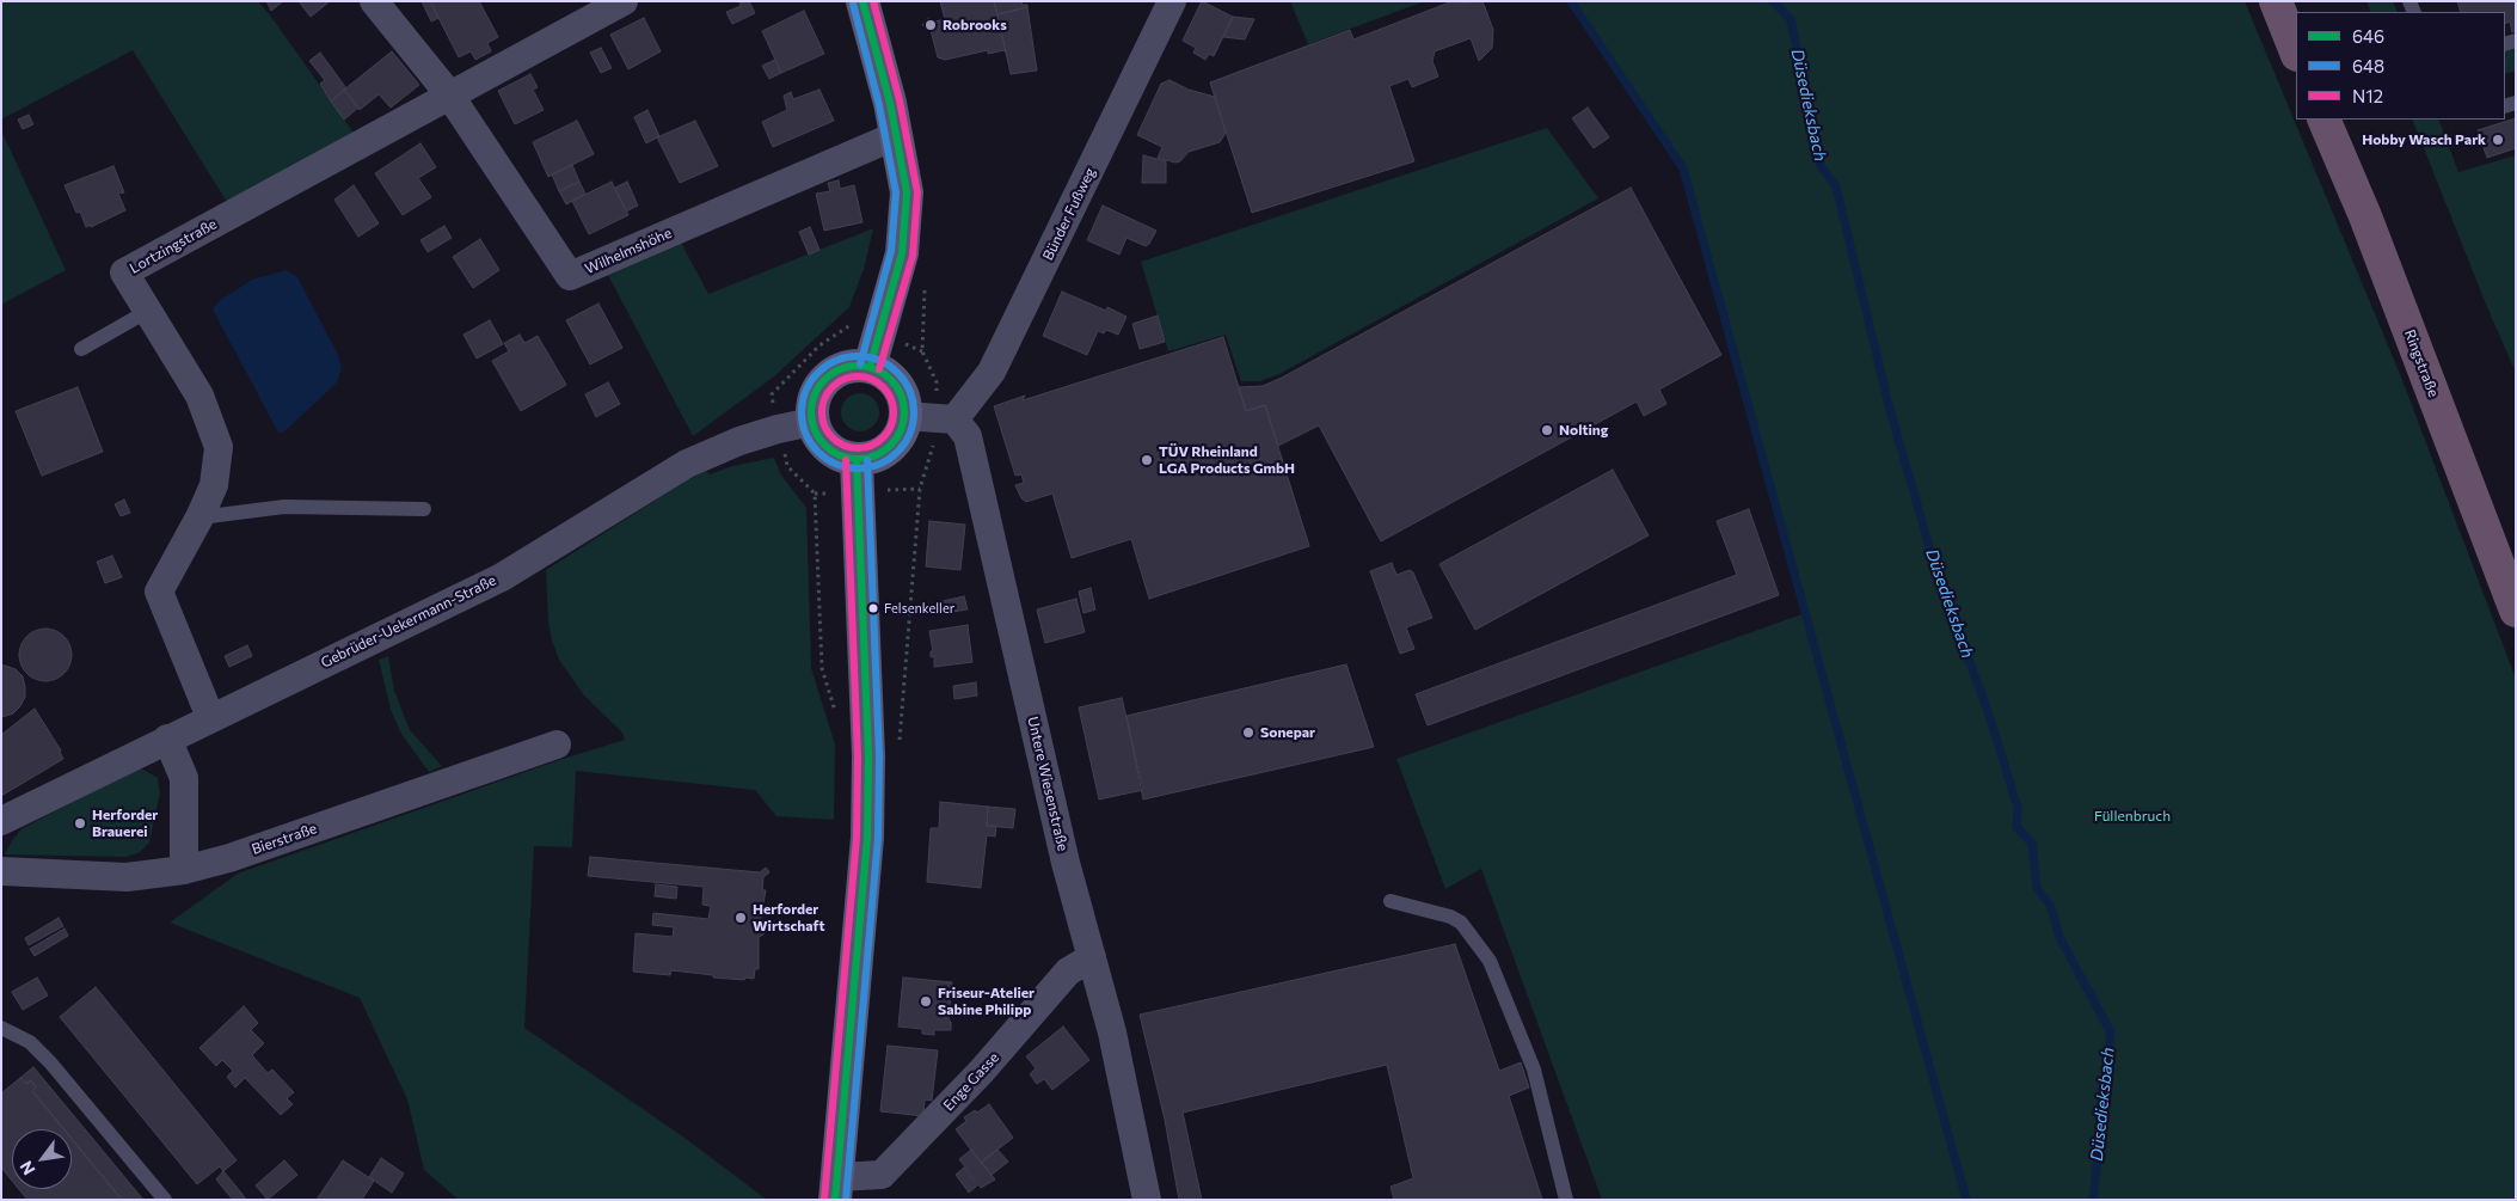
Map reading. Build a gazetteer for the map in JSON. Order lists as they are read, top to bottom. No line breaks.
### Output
{"streets":{"highway":["Ringstraße"],"street":["Bünder Fußweg","Lortzingstraße","Wilhelmshöhe","Gebrüder-Uekermann-Straße","Untere Wiesenstraße","Bierstraße","Enge Gasse"]},"crossings":[["Bünder Fußweg","Untere Wiesenstraße"],["Lortzingstraße","Wilhelmshöhe"],["Lortzingstraße","Gebrüder-Uekermann-Straße"],["Untere Wiesenstraße","Enge Gasse"]],"water":["Düsedieksbach"],"parks":["Füllenbruch"],"places":["Robrooks","Hobby Wasch Park","Nolting","TÜV Rheinland LGA Products GmbH","Felsenkeller","Sonepar","Herforder Brauerei","Herforder Wirtschaft","Friseur-Atelier Sabine Philipp"],"lines":["transit line 646","transit line N12","transit line 648"],"legend":["646","648","N12"],"north":"bottom left"}
